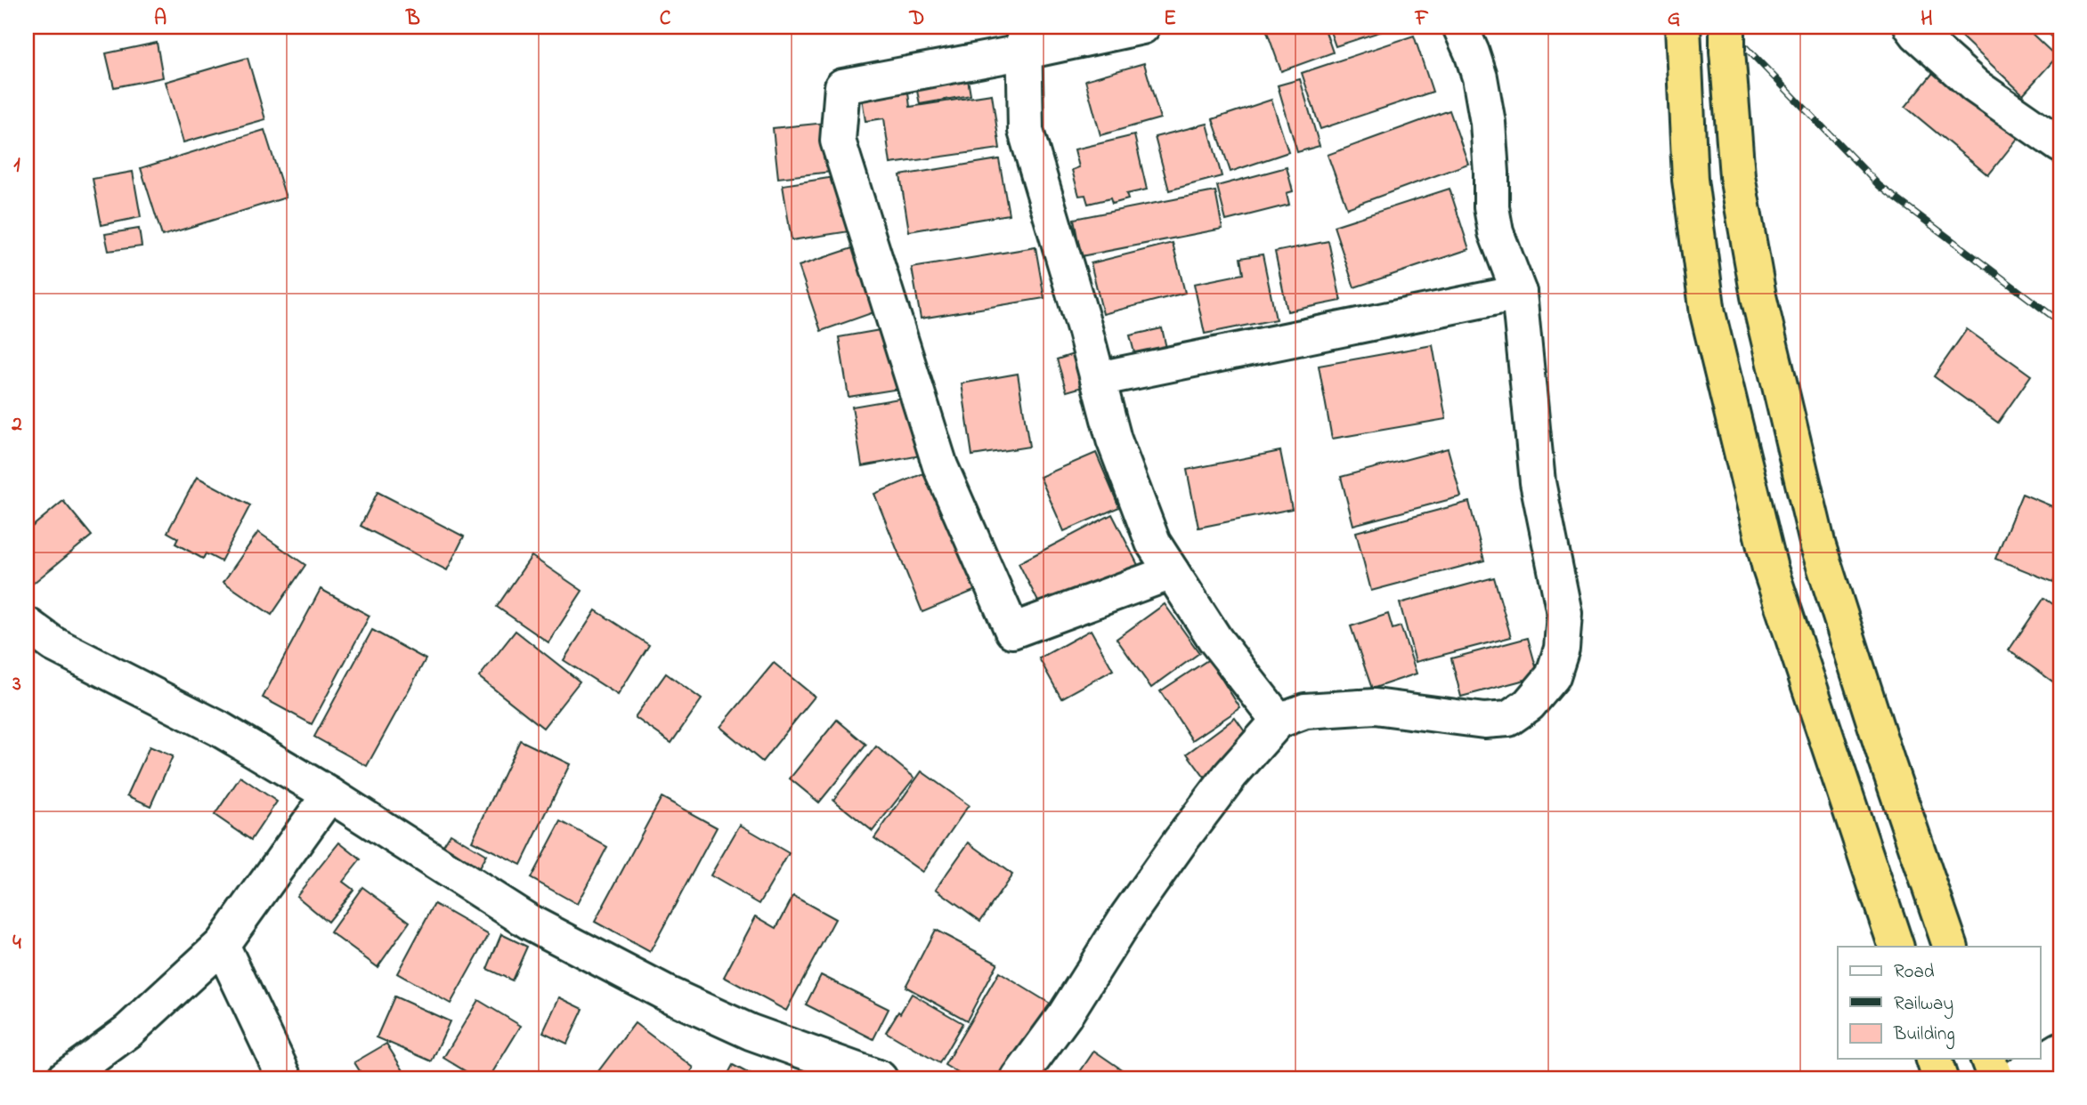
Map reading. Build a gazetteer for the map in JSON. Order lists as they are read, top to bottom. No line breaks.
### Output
{"legend":["Road","Railway","Building"],"grid":{"columns":["A","B","C","D","E","F","G","H"],"rows":["1","2","3","4"]}}
